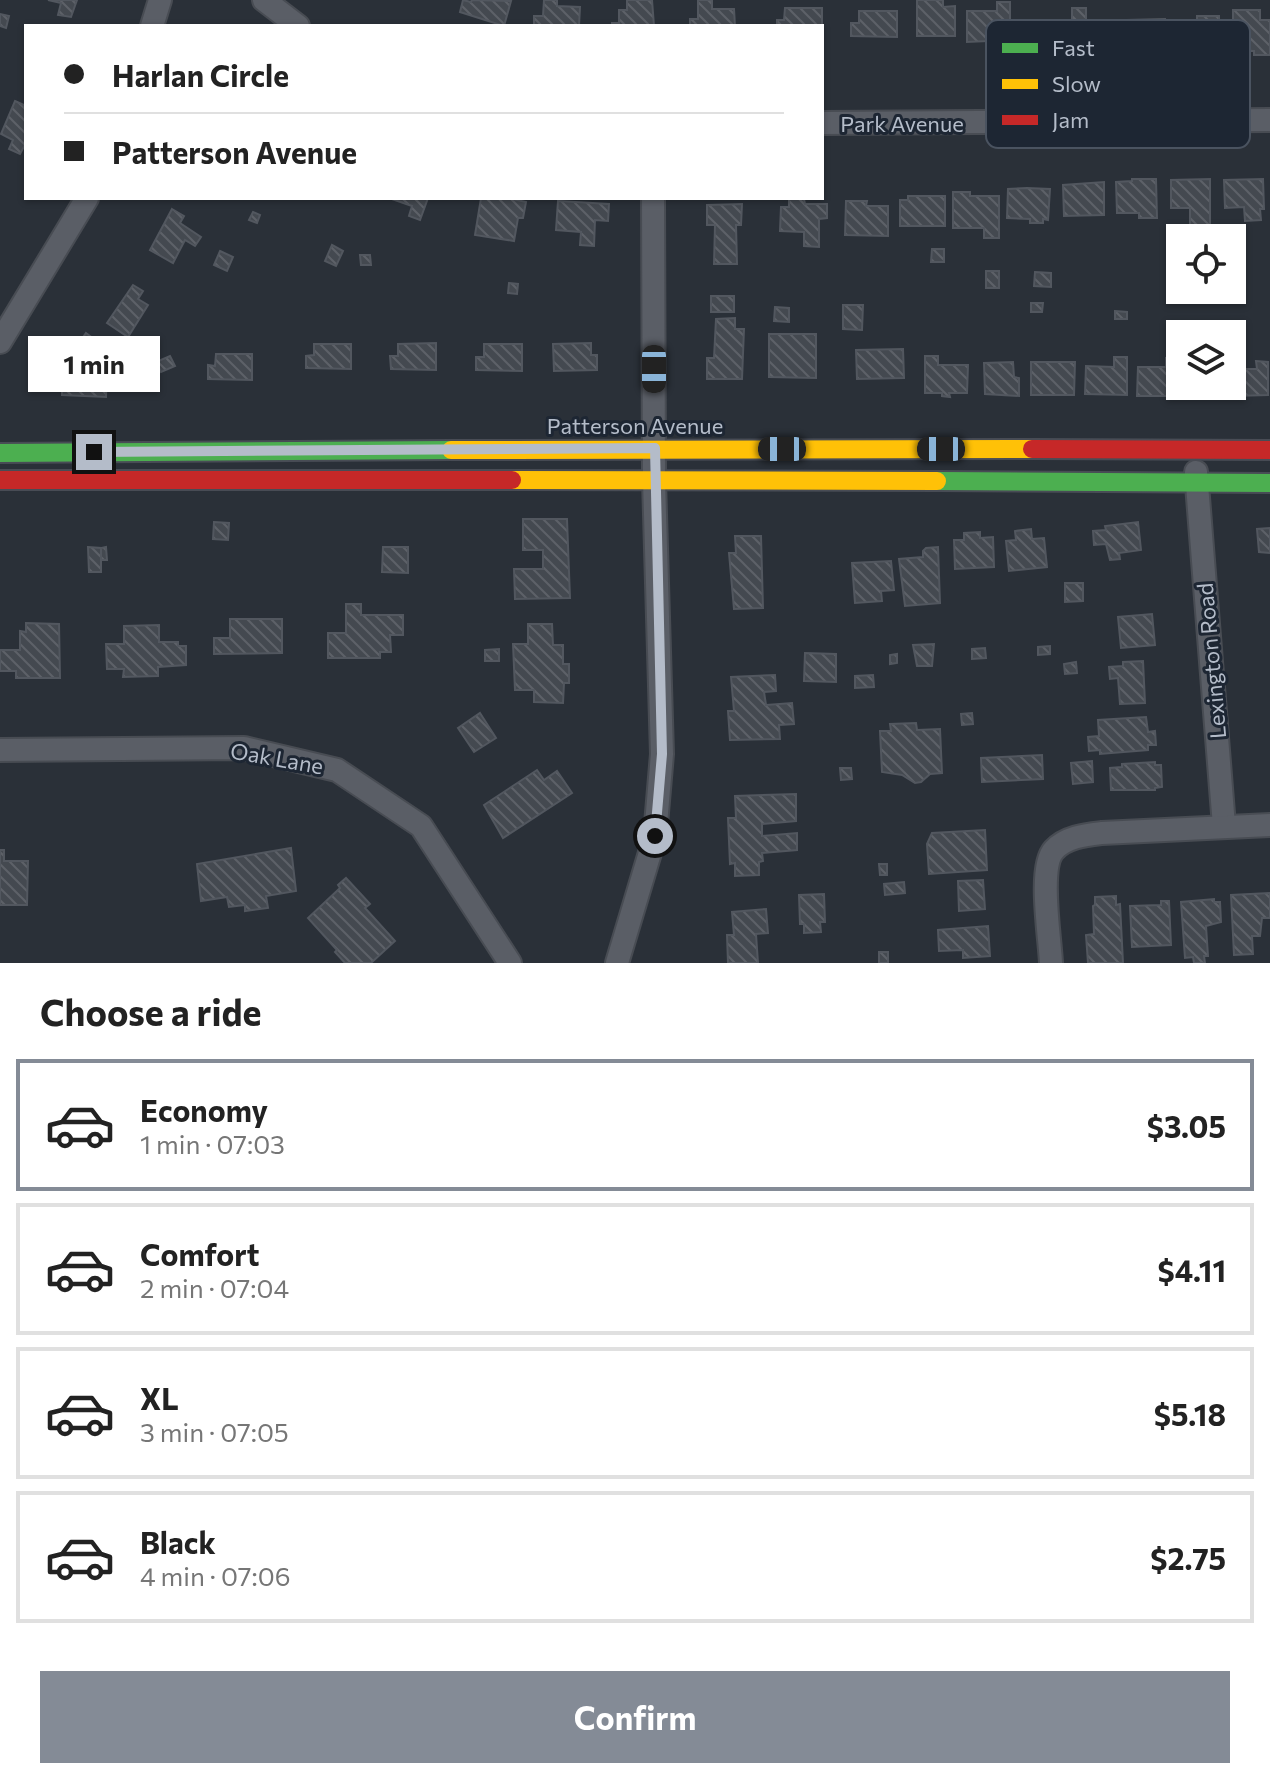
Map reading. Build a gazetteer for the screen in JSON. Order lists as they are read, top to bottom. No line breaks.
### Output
{"streets":{"main road":["Patterson Avenue"],"street":["Park Avenue","Lexington Road","Oak Lane"]},"crossings":[["Patterson Avenue","Lexington Road"]],"legend":["Fast","Slow","Jam"],"page":{"banner":["Harlan Circle","Patterson Avenue"],"bubble":"1 min","heading":"Choose a ride","list":[{"name":"Economy","note":"1 min · 07:03","value":"$3.05"},{"name":"Comfort","note":"2 min · 07:04","value":"$4.11"},{"name":"XL","note":"3 min · 07:05","value":"$5.18"},{"name":"Black","note":"4 min · 07:06","value":"$2.75"}],"buttons":"Confirm"}}
